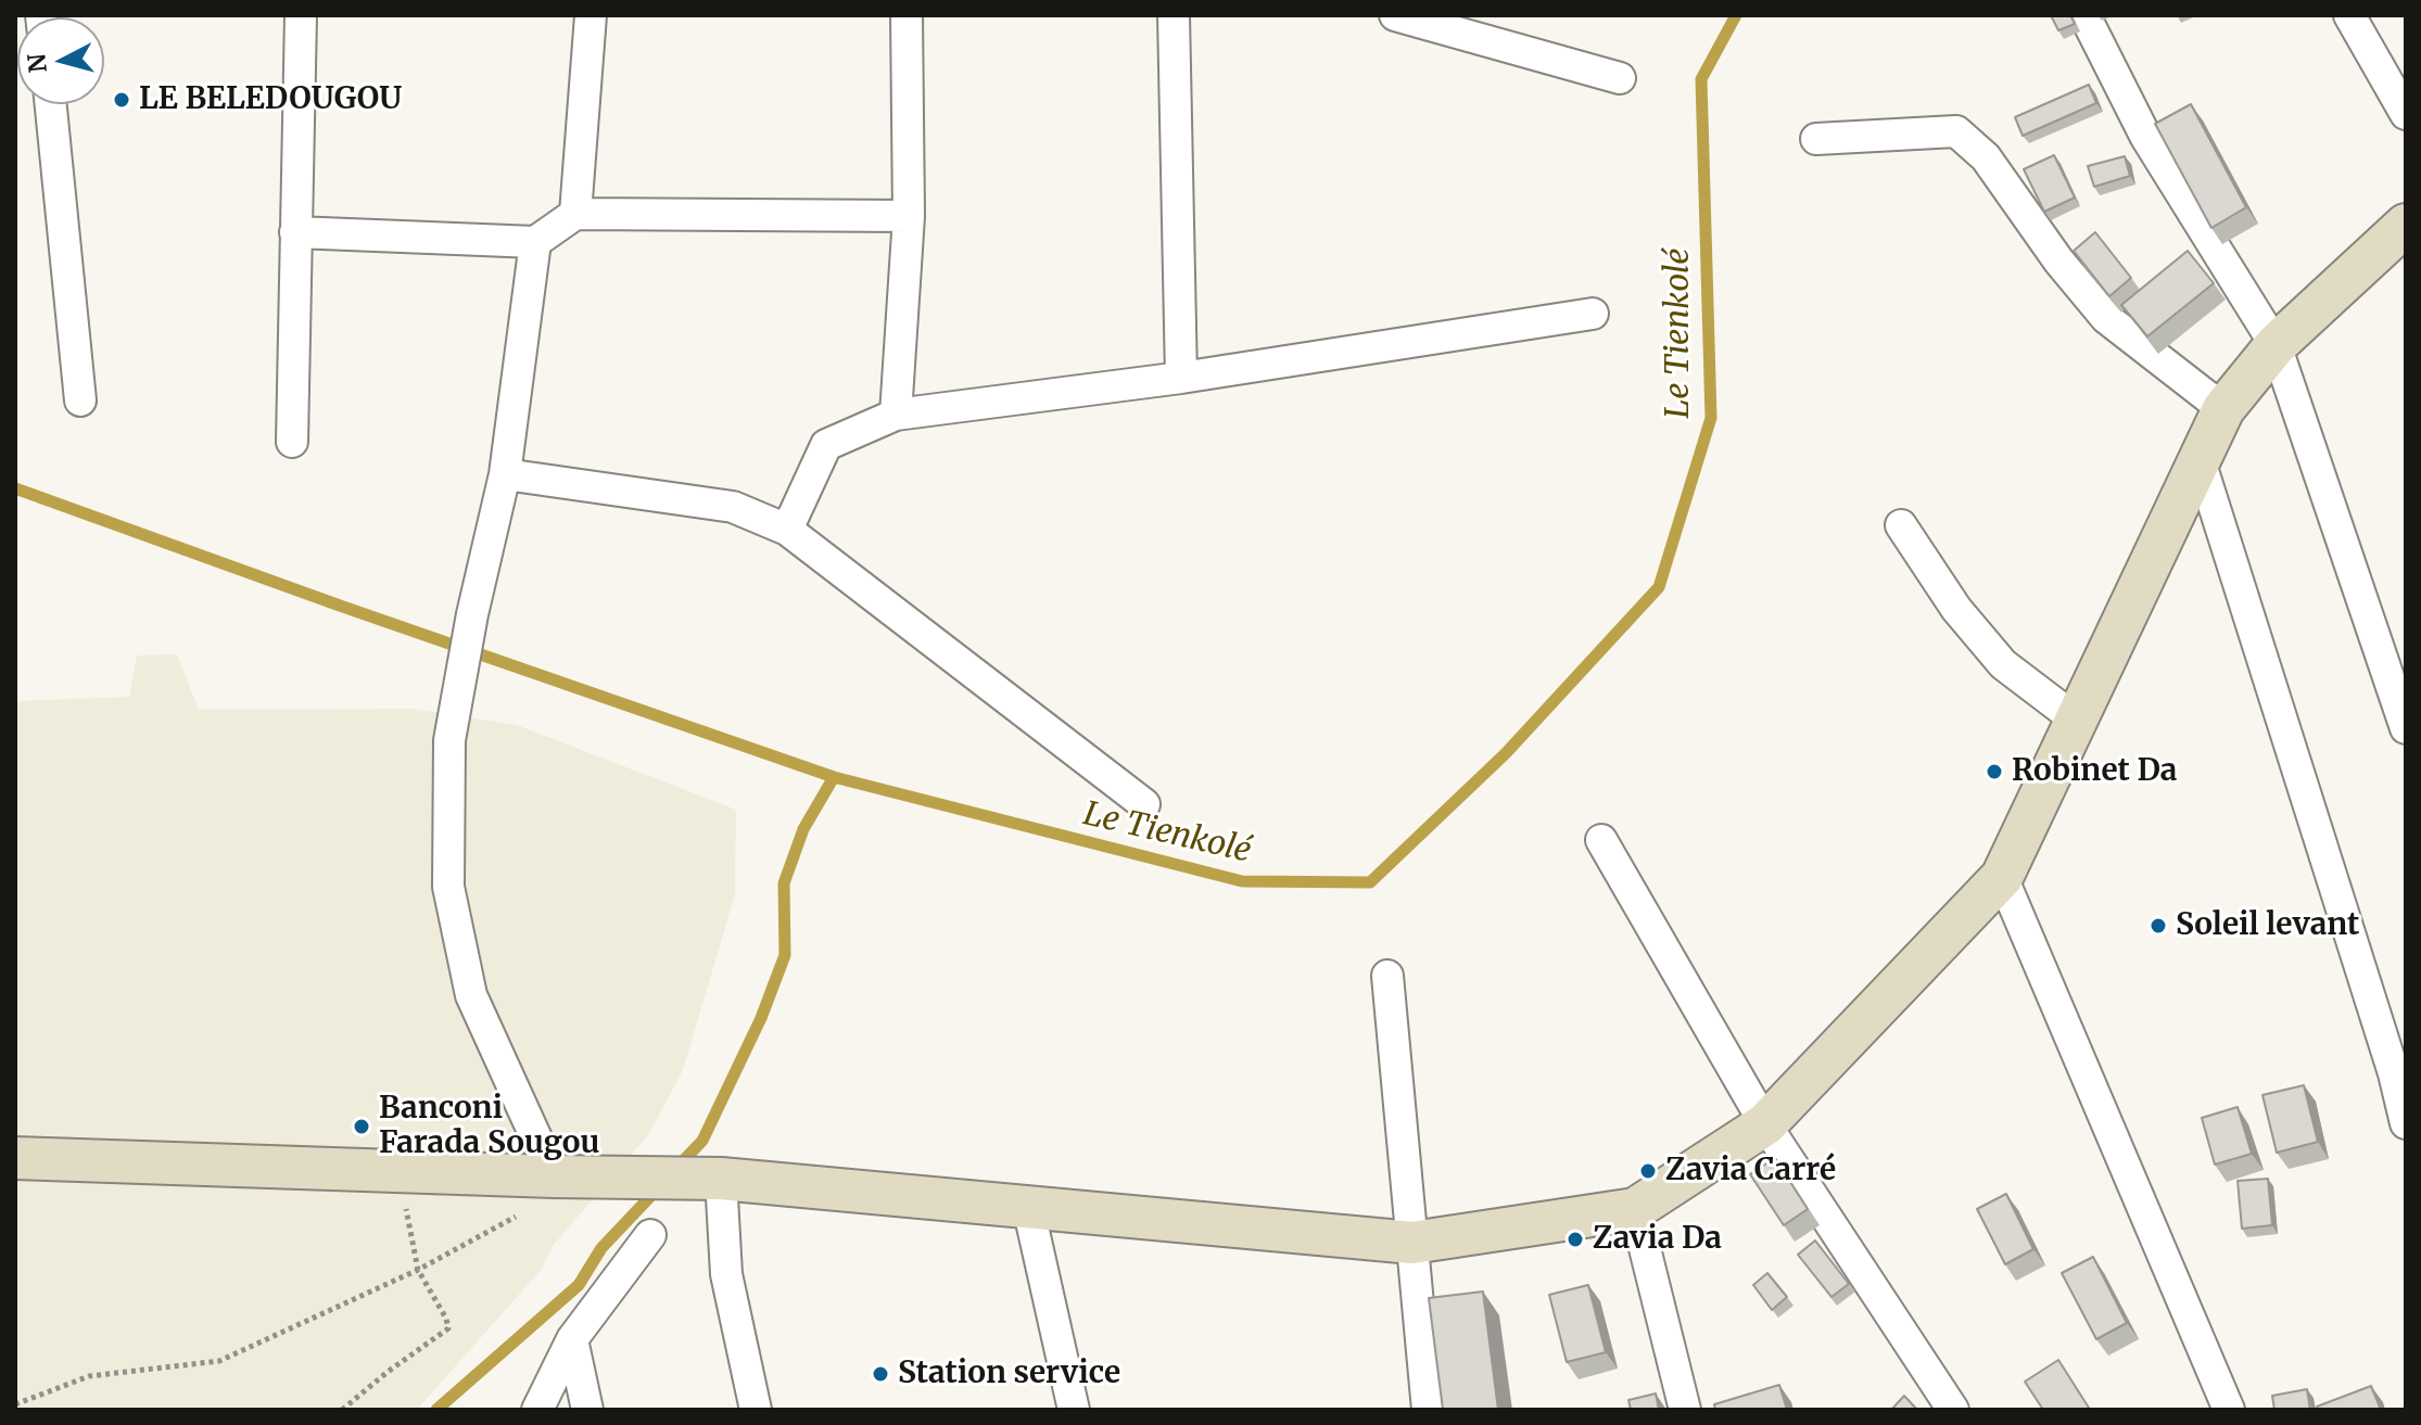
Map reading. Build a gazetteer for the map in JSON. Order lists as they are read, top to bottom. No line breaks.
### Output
{"water":["Le Tienkolé"],"places":["LE BELEDOUGOU","Robinet Da","Soleil levant","Banconi Farada Sougou","Zavia Carré","Zavia Da","Station service"],"north":"left"}
